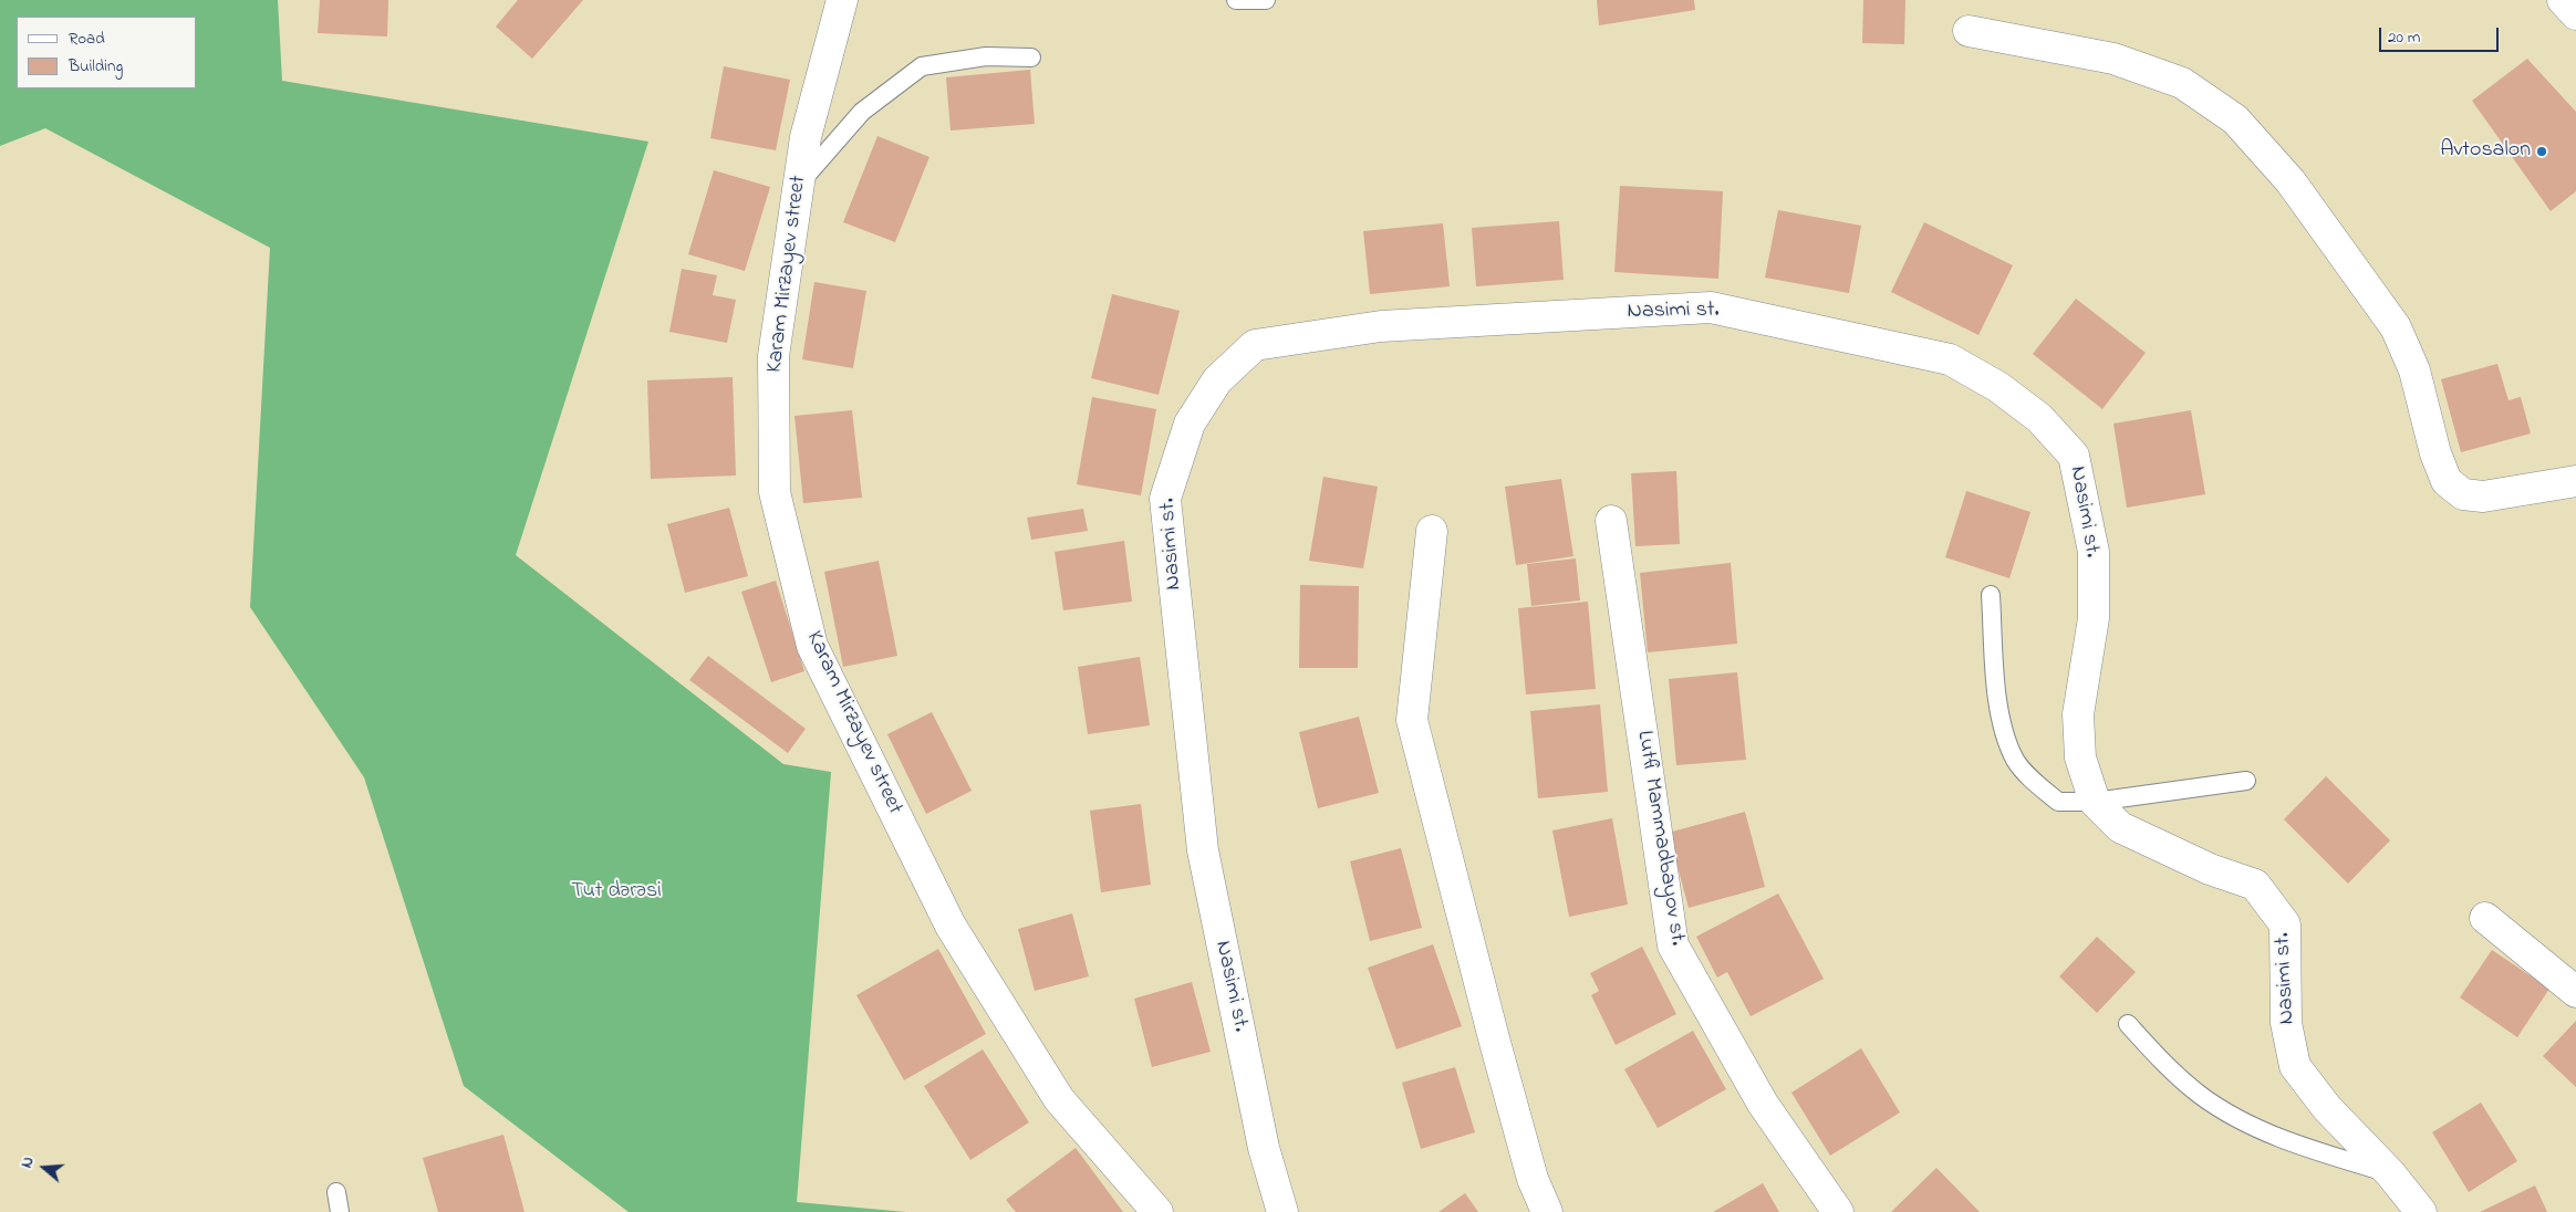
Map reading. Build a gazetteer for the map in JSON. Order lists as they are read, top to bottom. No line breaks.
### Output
{"streets":{"street":["Karam Mirzayev street","Nasimi st.","Lutfi Mammadbayov st."]},"parks":["Tut dərəsi"],"places":["Avtosalon"],"legend":["Road","Building"],"scale_bar":"20 m","north":"left"}
